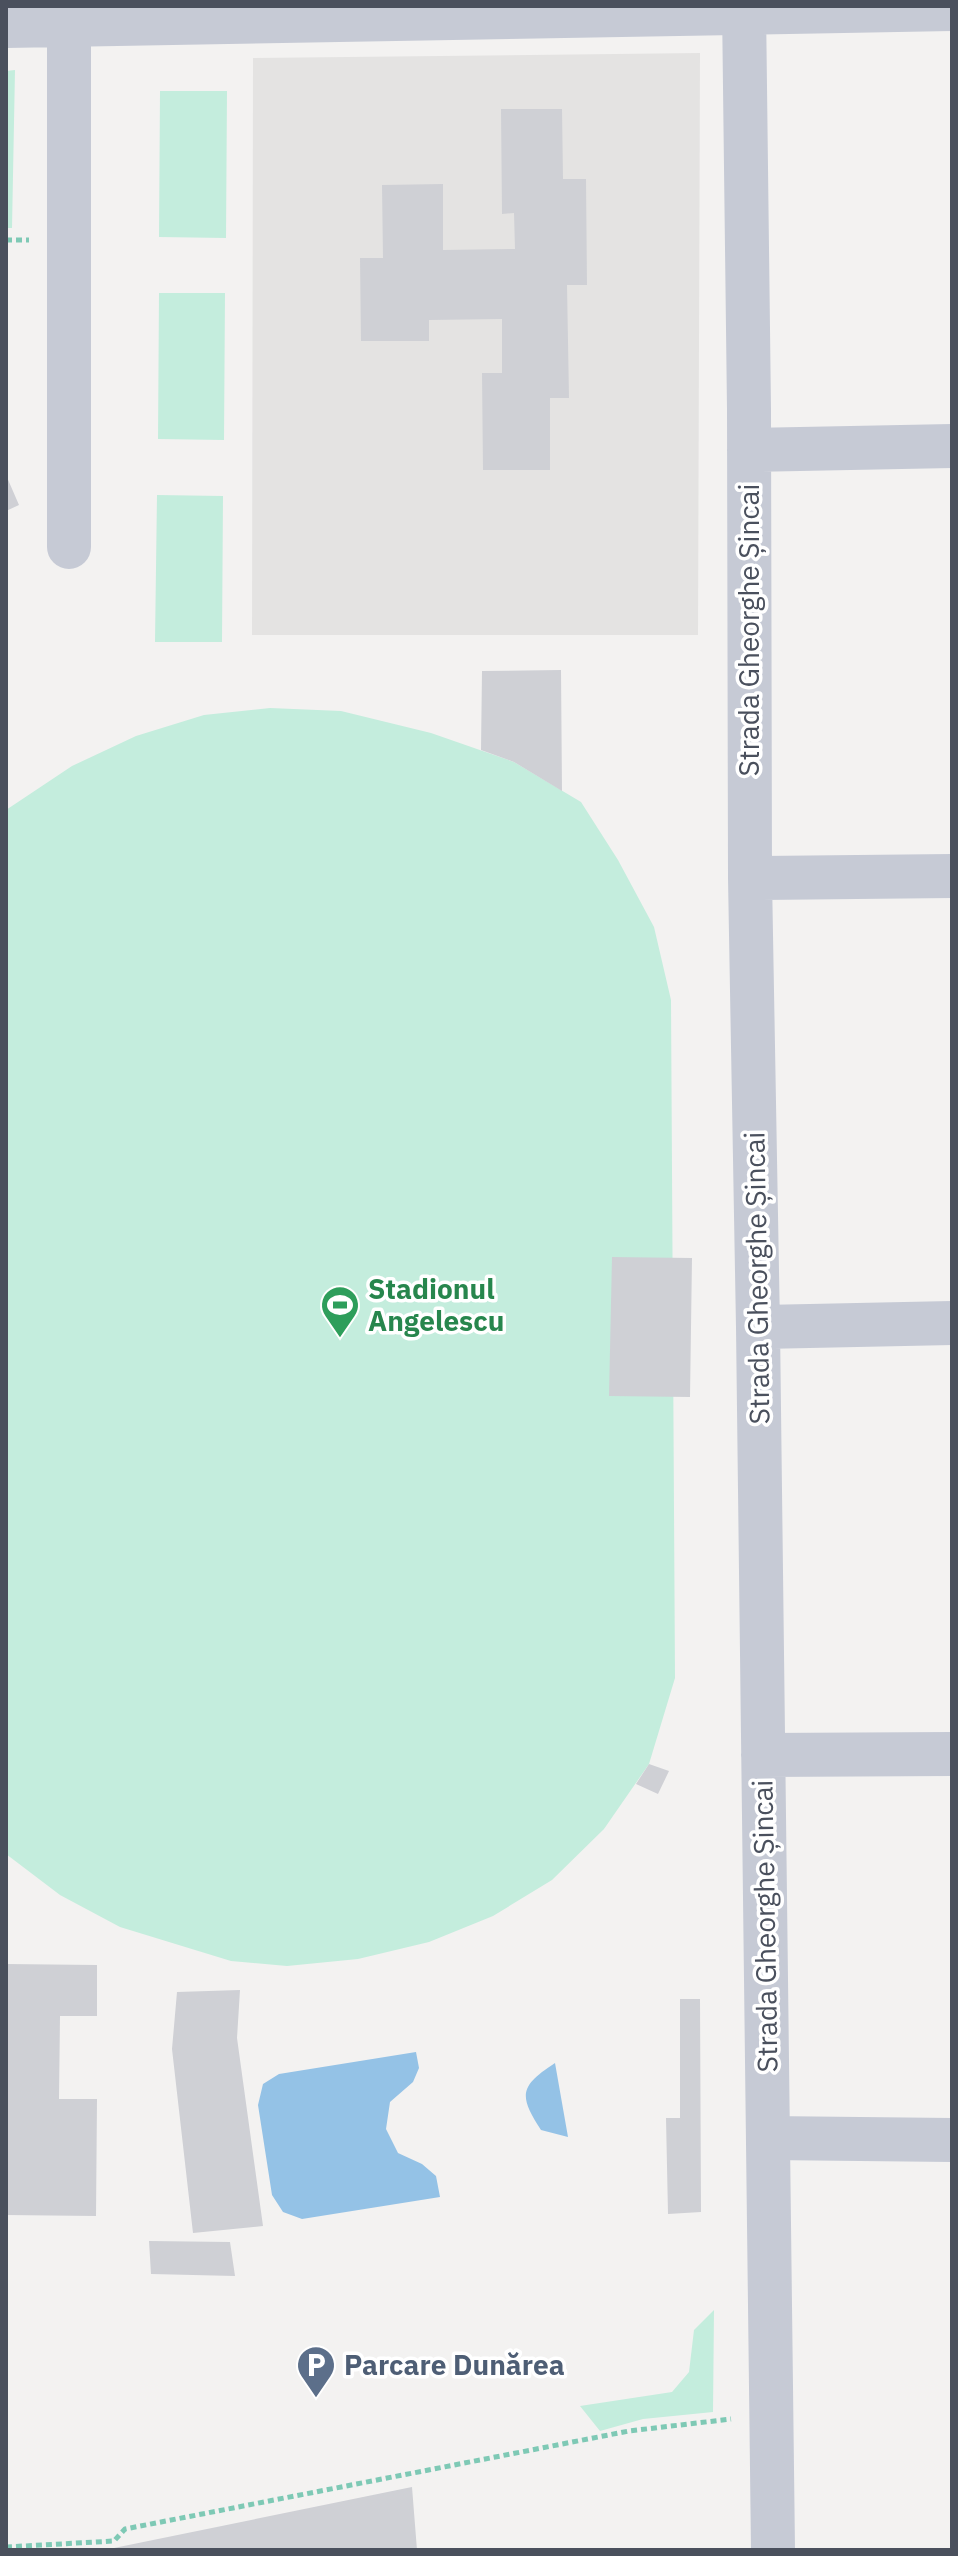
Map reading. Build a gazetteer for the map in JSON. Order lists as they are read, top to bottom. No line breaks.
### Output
{"streets":{"street":["Strada Gheorghe Șincai"]},"places":{"sports":["Stadionul Angelescu"],"parking":["Parcare Dunărea"]}}
